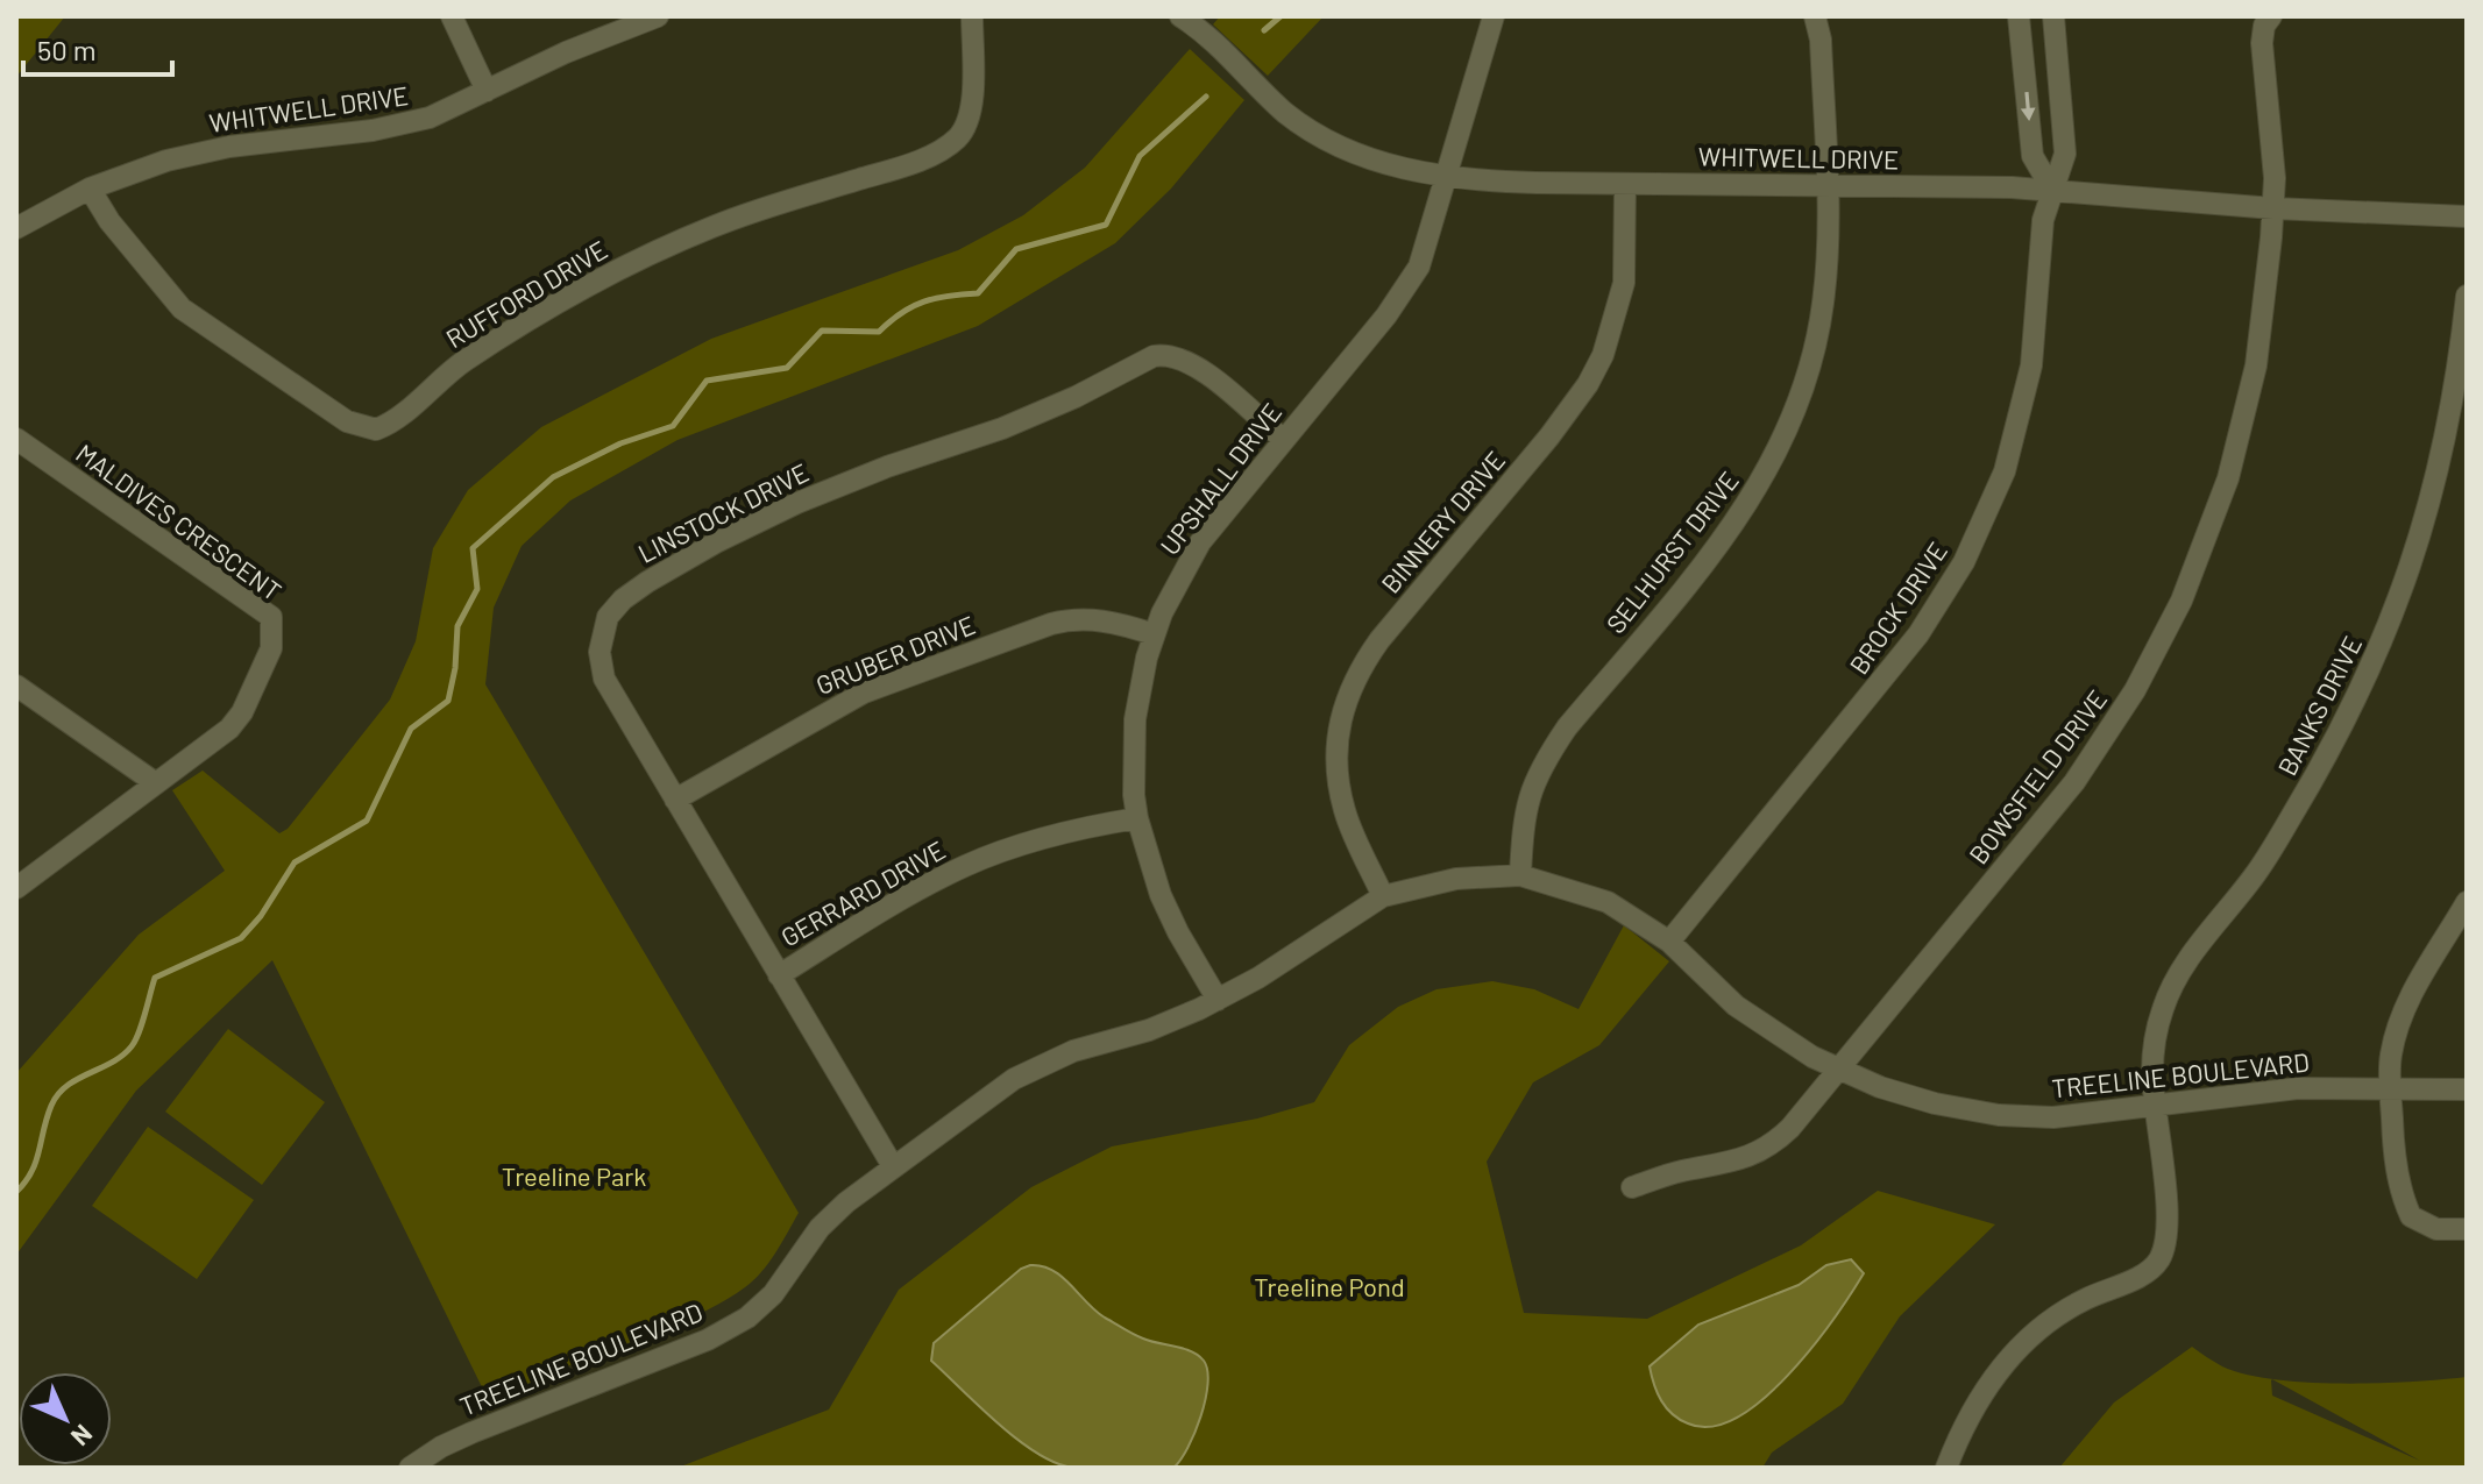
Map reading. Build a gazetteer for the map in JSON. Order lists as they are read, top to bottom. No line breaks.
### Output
{"streets":{"street":["WHITWELL DRIVE","RUFFORD DRIVE","UPSHALL DRIVE","LINSTOCK DRIVE","MALDIVES CRESCENT","BINNERY DRIVE","SELHURST DRIVE","BROCK DRIVE","GRUBER DRIVE","BANKS DRIVE","BOWSFIELD DRIVE","GERRARD DRIVE","TREELINE BOULEVARD"]},"crossings":[["WHITWELL DRIVE","RUFFORD DRIVE"],["WHITWELL DRIVE","UPSHALL DRIVE"],["WHITWELL DRIVE","BINNERY DRIVE"],["WHITWELL DRIVE","SELHURST DRIVE"],["WHITWELL DRIVE","BROCK DRIVE"],["WHITWELL DRIVE","BOWSFIELD DRIVE"],["UPSHALL DRIVE","LINSTOCK DRIVE"],["UPSHALL DRIVE","GRUBER DRIVE"],["UPSHALL DRIVE","GERRARD DRIVE"],["UPSHALL DRIVE","TREELINE BOULEVARD"],["LINSTOCK DRIVE","GRUBER DRIVE"],["LINSTOCK DRIVE","GERRARD DRIVE"],["LINSTOCK DRIVE","TREELINE BOULEVARD"],["BINNERY DRIVE","TREELINE BOULEVARD"],["SELHURST DRIVE","TREELINE BOULEVARD"],["BROCK DRIVE","TREELINE BOULEVARD"],["BANKS DRIVE","TREELINE BOULEVARD"],["BOWSFIELD DRIVE","TREELINE BOULEVARD"]],"parks":["Treeline Park","Treeline Pond"],"scale_bar":"50 m","north":"bottom right"}
